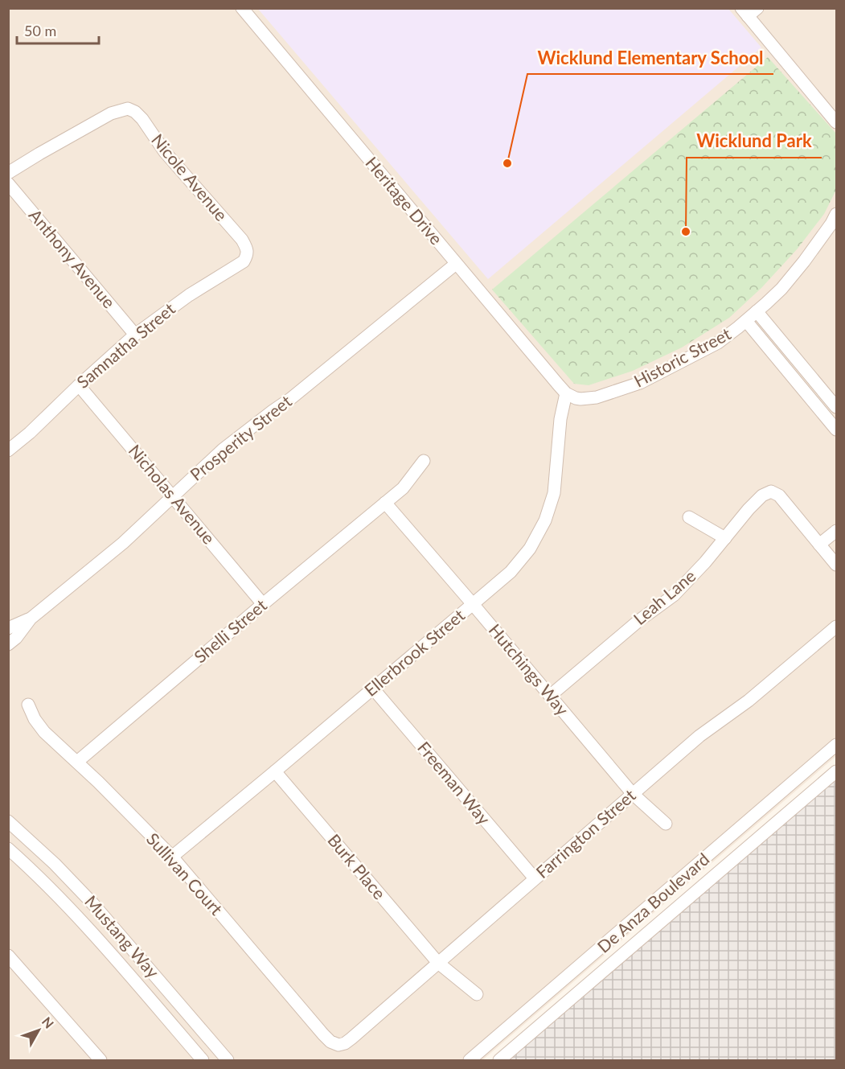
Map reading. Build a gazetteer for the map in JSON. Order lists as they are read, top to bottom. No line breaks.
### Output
{"streets":{"street":["Nicole Avenue","Heritage Drive","Anthony Avenue","Samnatha Street","Historic Street","Prosperity Street","Nicholas Avenue","Leah Lane","Shelli Street","Ellerbrook Street","Hutchings Way","Freeman Way","Farrington Street","Burk Place","Sullivan Court","De Anza Boulevard","Mustang Way"]},"crossings":[["Nicole Avenue","Samnatha Street"],["Heritage Drive","Historic Street"],["Heritage Drive","Prosperity Street"],["Heritage Drive","Ellerbrook Street"],["Anthony Avenue","Samnatha Street"],["Samnatha Street","Nicholas Avenue"],["Historic Street","Ellerbrook Street"],["Prosperity Street","Nicholas Avenue"],["Nicholas Avenue","Shelli Street"],["Leah Lane","Hutchings Way"],["Shelli Street","Hutchings Way"],["Shelli Street","Sullivan Court"],["Ellerbrook Street","Hutchings Way"],["Ellerbrook Street","Freeman Way"],["Ellerbrook Street","Burk Place"],["Ellerbrook Street","Sullivan Court"],["Hutchings Way","Farrington Street"],["Freeman Way","Farrington Street"],["Farrington Street","Burk Place"],["Farrington Street","Sullivan Court"]],"places":["Wicklund Elementary School","Wicklund Park"],"scale_bar":"50 m","north":"top right"}
